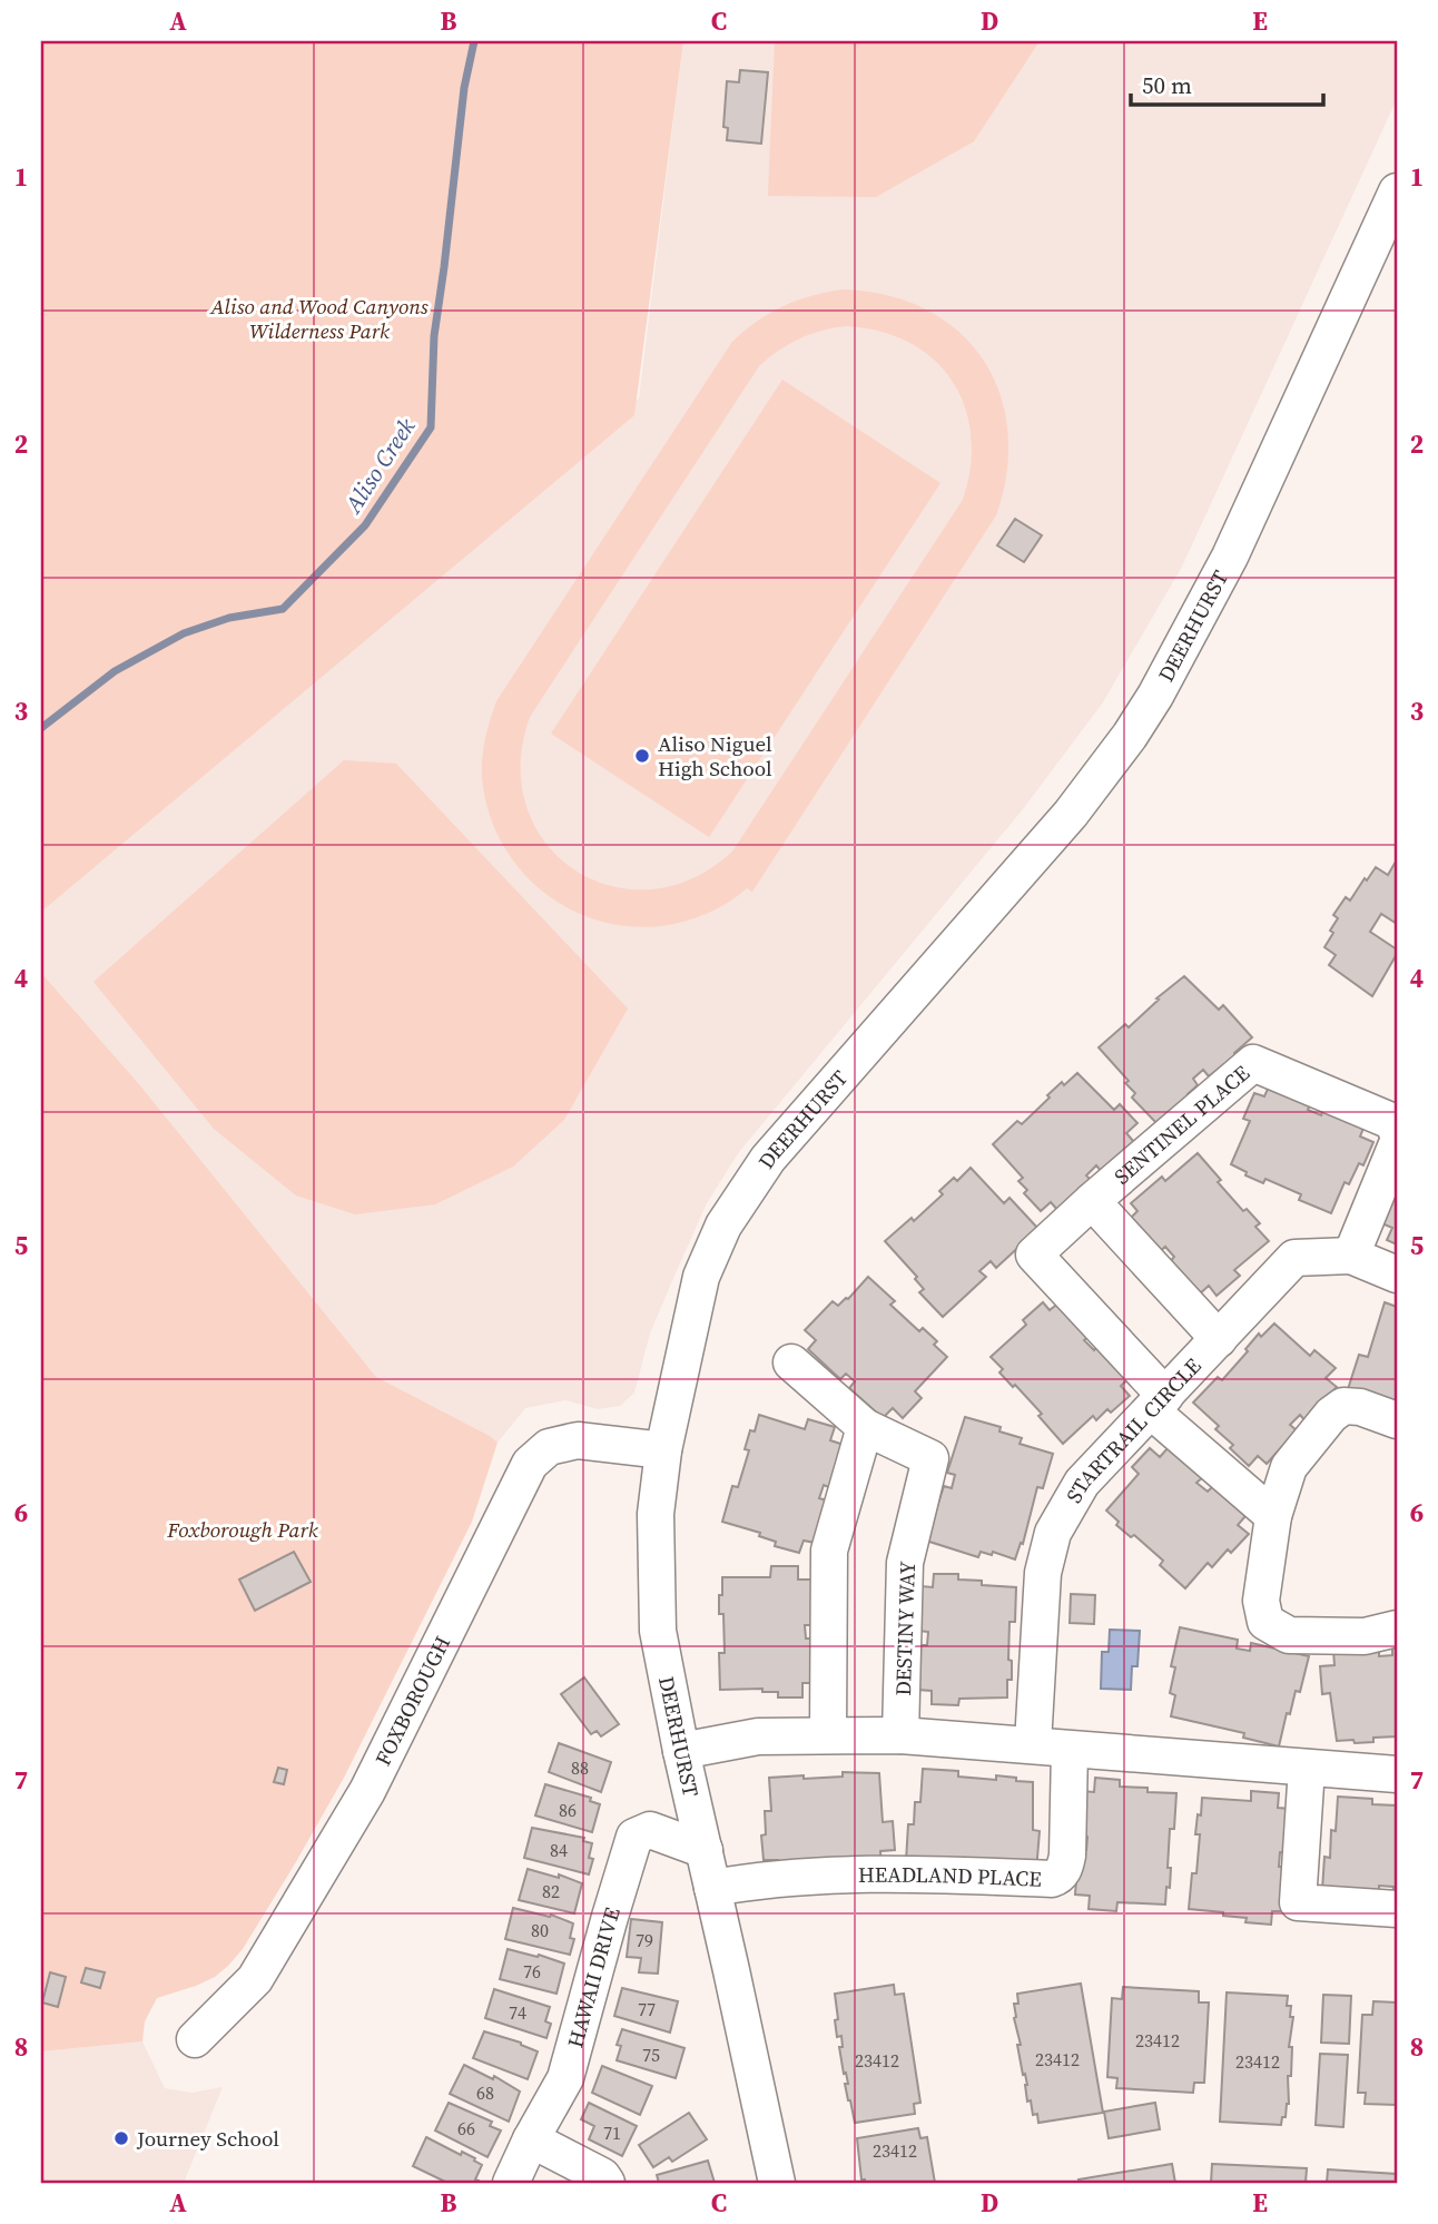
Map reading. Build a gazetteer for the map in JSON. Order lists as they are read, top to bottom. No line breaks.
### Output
{"streets":{"street":["DEERHURST","SENTINEL PLACE","STARTRAIL CIRCLE","DESTINY WAY","FOXBOROUGH","HEADLAND PLACE","HAWAII DRIVE"]},"crossings":[["DEERHURST","FOXBOROUGH"],["DEERHURST","HEADLAND PLACE"],["DEERHURST","HAWAII DRIVE"],["SENTINEL PLACE","STARTRAIL CIRCLE"]],"water":["Aliso Creek"],"parks":["Aliso and Wood Canyons Wilderness Park","Foxborough Park"],"places":["Aliso Niguel High School","Journey School"],"house_numbers":["88","86","84","82","80","79","76","77","74","23412","75","23412","23412","23412","68","66","71","23412"],"scale_bar":"50 m","grid":{"columns":["A","B","C","D","E"],"rows":["1","2","3","4","5","6","7","8"]}}
